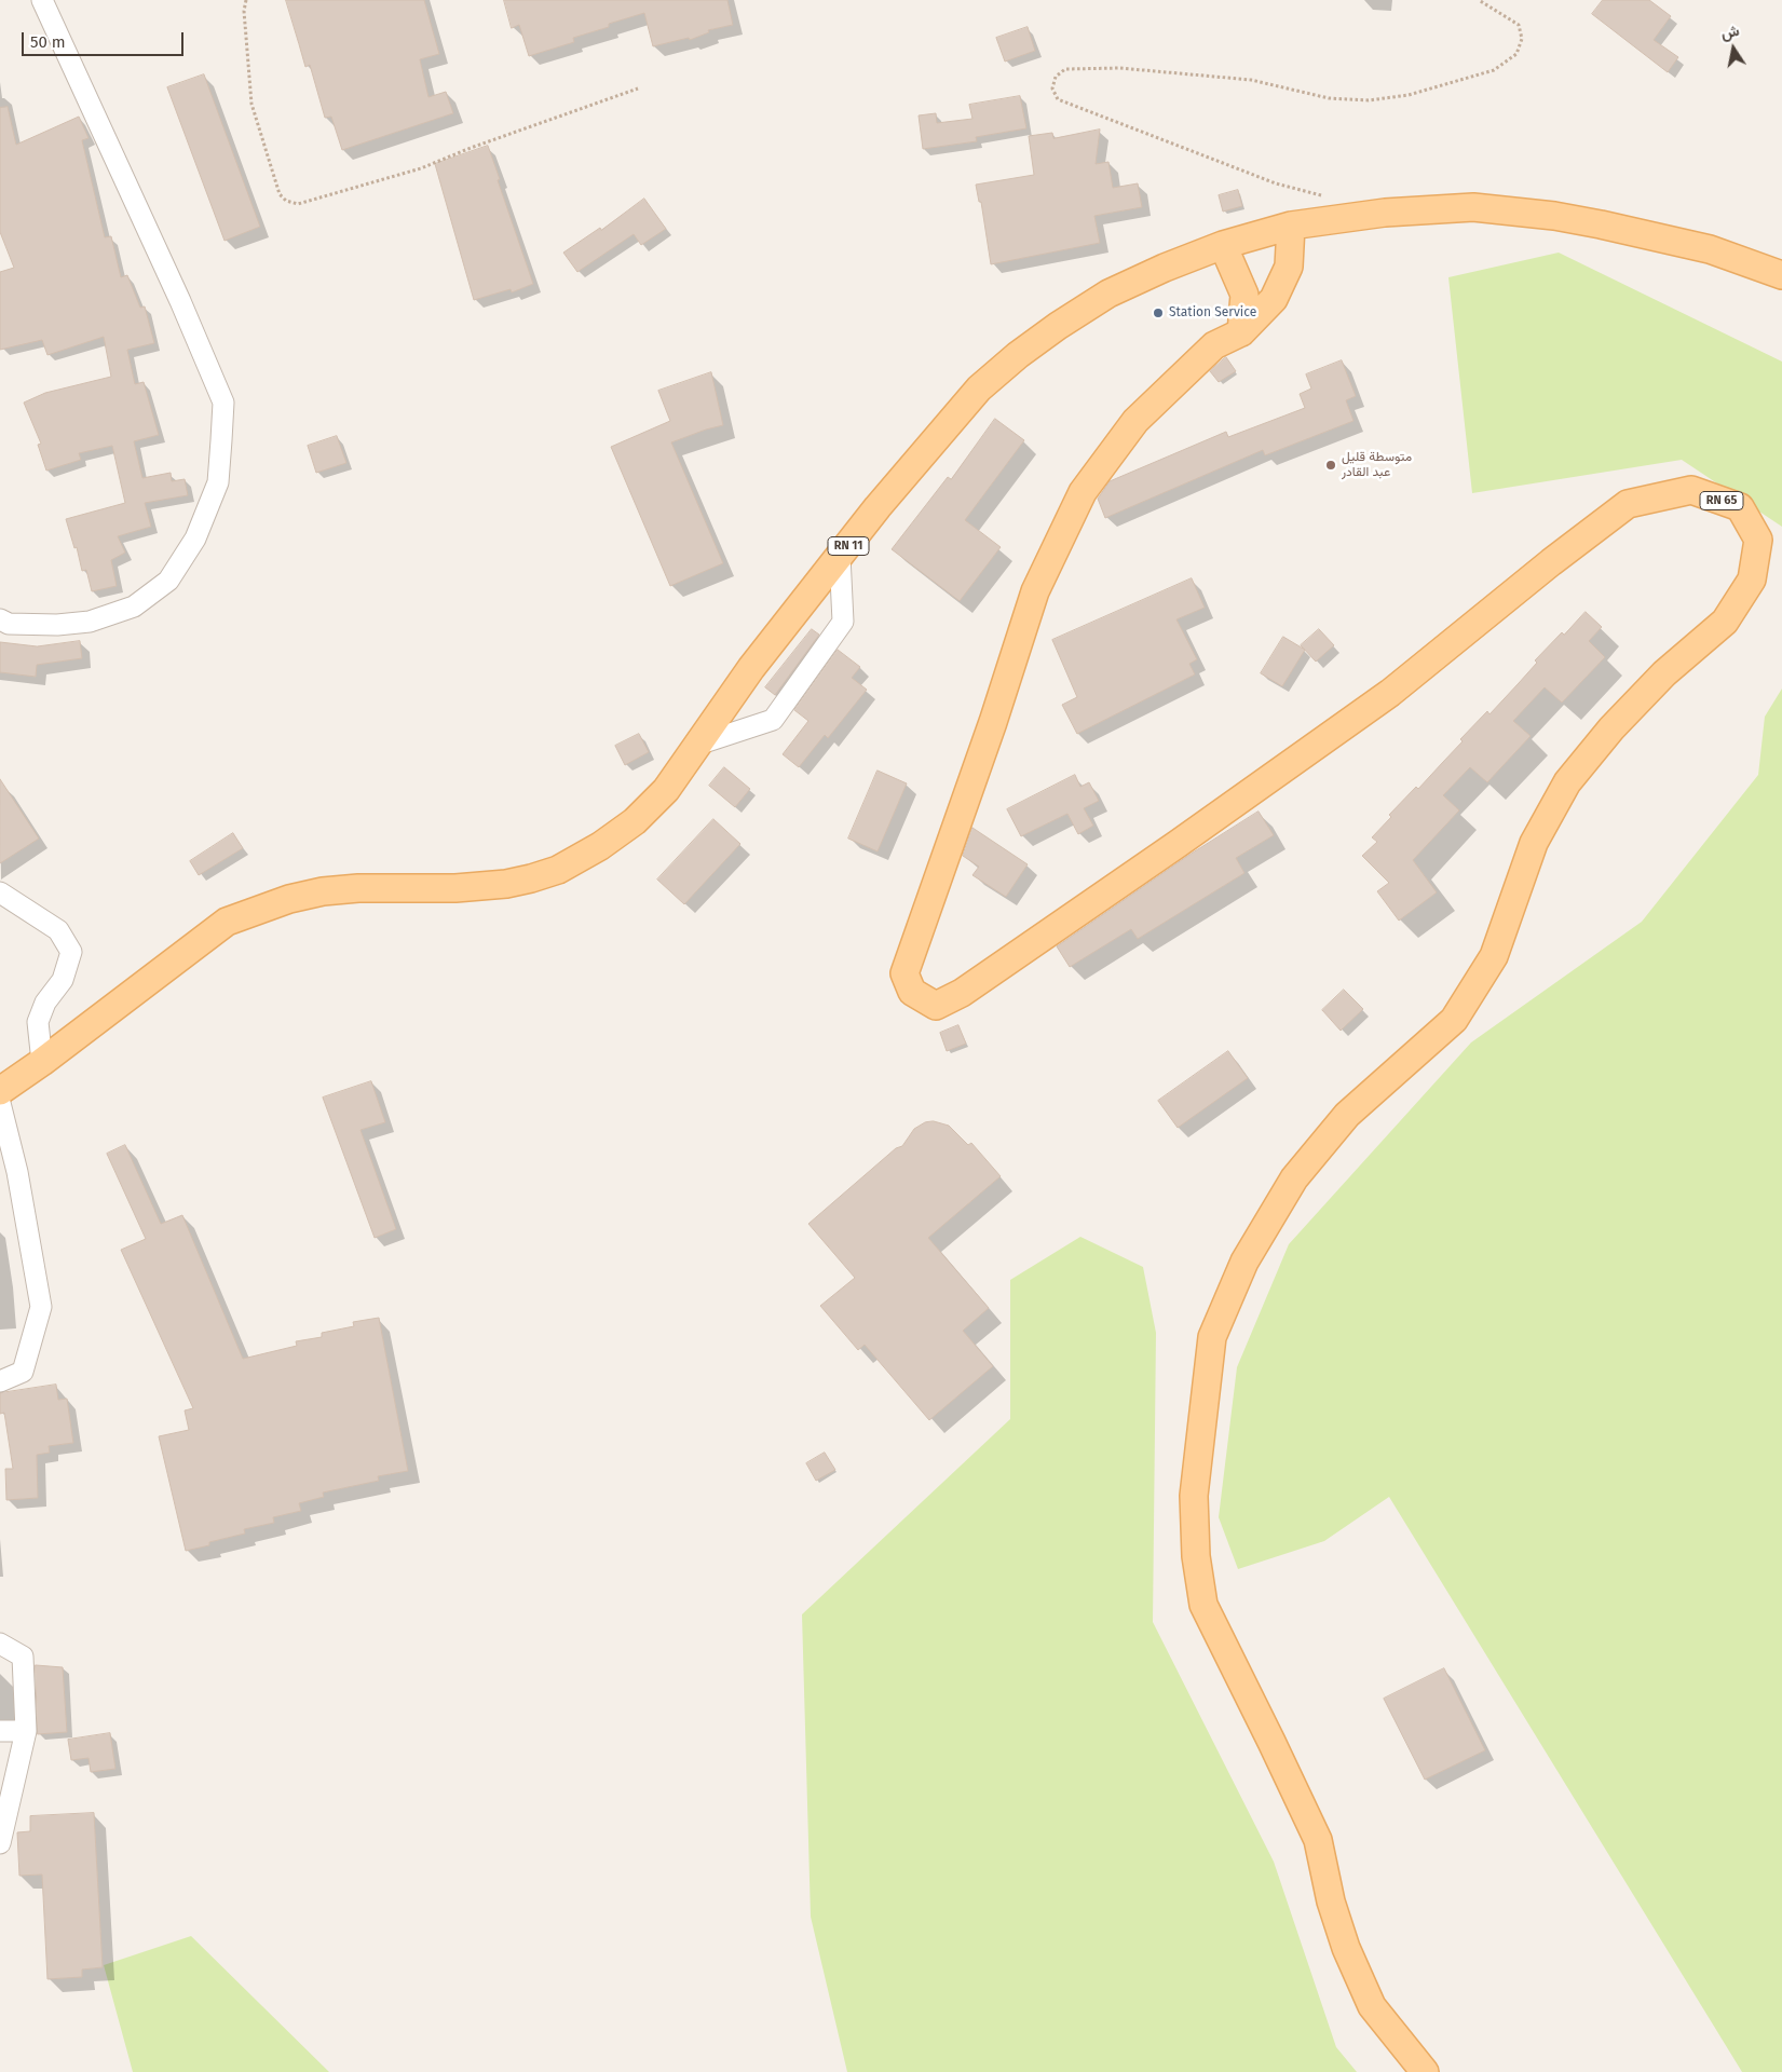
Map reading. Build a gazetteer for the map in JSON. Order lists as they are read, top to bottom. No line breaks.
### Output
{"streets":{"main road":["RN 65","RN 11"]},"places":["Station Service","متوسطة قليل عبد القادر"],"scale_bar":"50 m","north":"top"}
